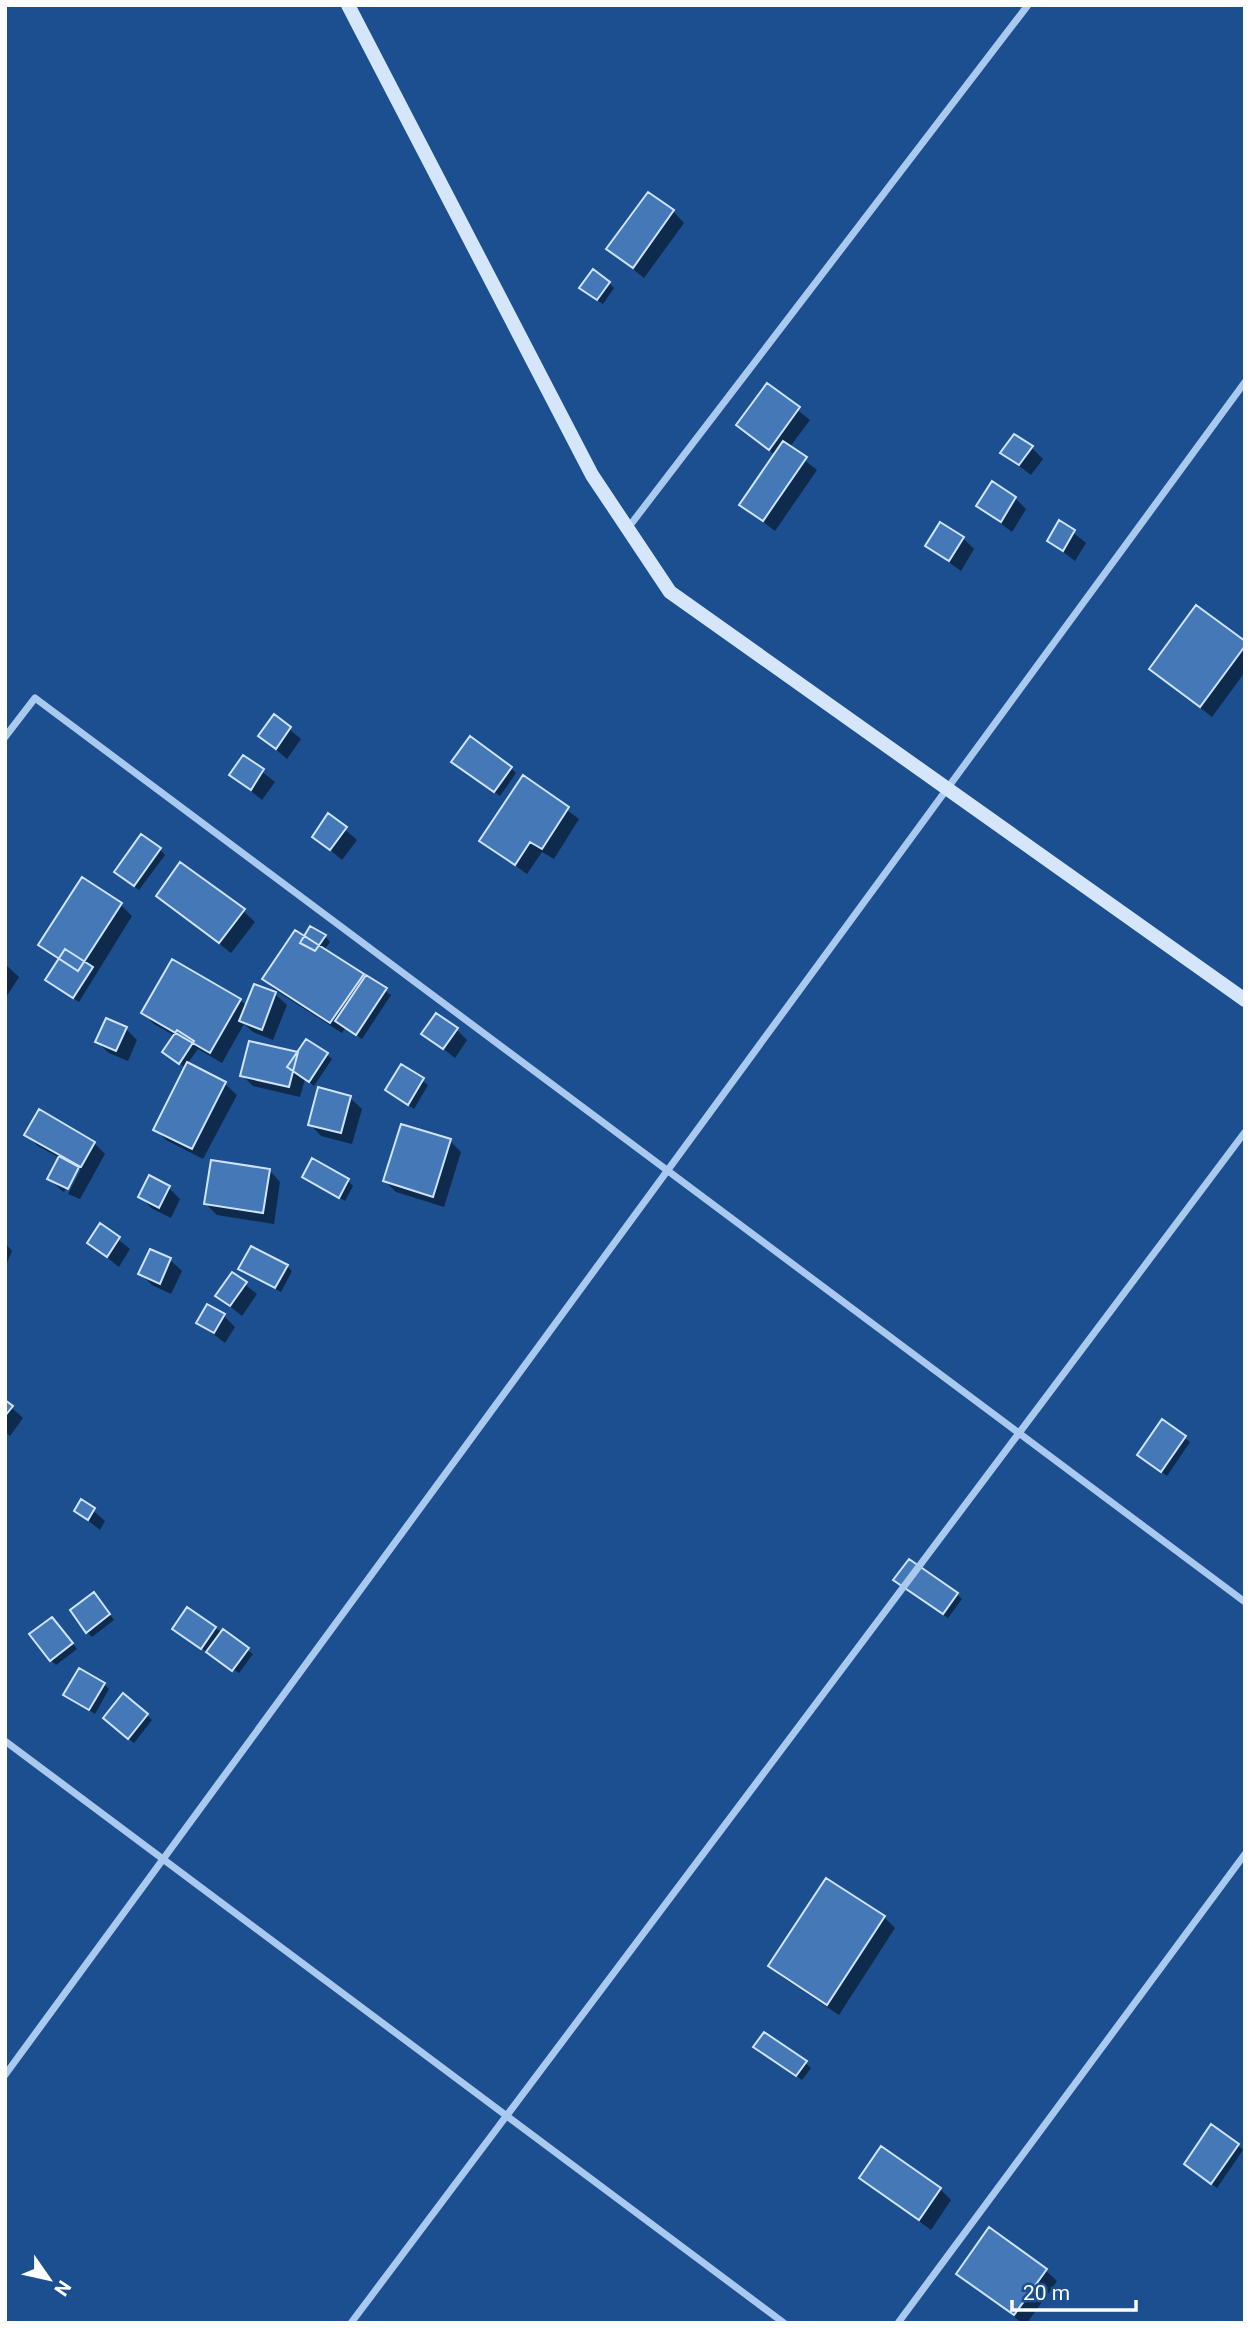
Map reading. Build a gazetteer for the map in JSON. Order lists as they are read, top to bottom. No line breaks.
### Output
{"scale_bar":"20 m","north":"bottom right"}
